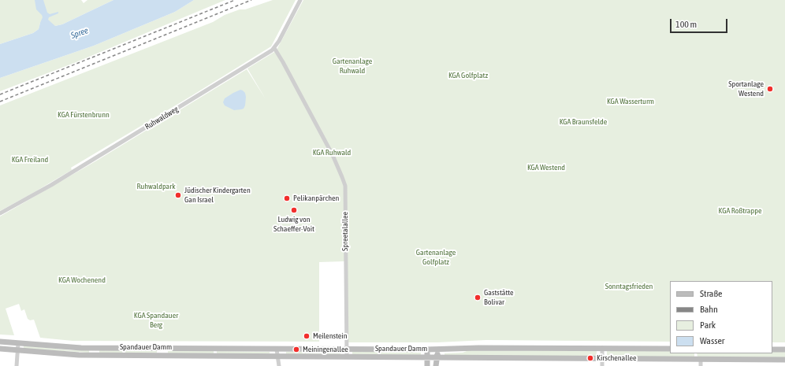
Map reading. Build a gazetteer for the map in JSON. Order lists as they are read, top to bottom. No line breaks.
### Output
{"streets":{"main road":["Spandauer Damm"],"street":["Ruhwaldweg","Spreetalallee"]},"crossings":[["Ruhwaldweg","Spreetalallee"],["Spreetalallee","Spandauer Damm"]],"water":["Spree"],"parks":["Gartenanlage Ruhwald","KGA Golfplatz","KGA Wasserturm","KGA Fürstenbrunn","KGA Braunsfelde","KGA Ruhwald","KGA Freiland","KGA Westend","Ruhwaldpark","KGA Roßtrappe","Gartenanlage Golfplatz","KGA Wochenend","Sonntagsfrieden","KGA Spandauer Berg"],"places":["Sportanlage Westend","Jüdischer Kindergarten Gan Israel","Pelikanpärchen","Ludwig von Schaeffer-Voit","Gaststätte Bolivar","Meilenstein","Meiningenallee","Kirschenallee"],"legend":["Straße","Bahn","Park","Wasser"],"scale_bar":"100 m"}
